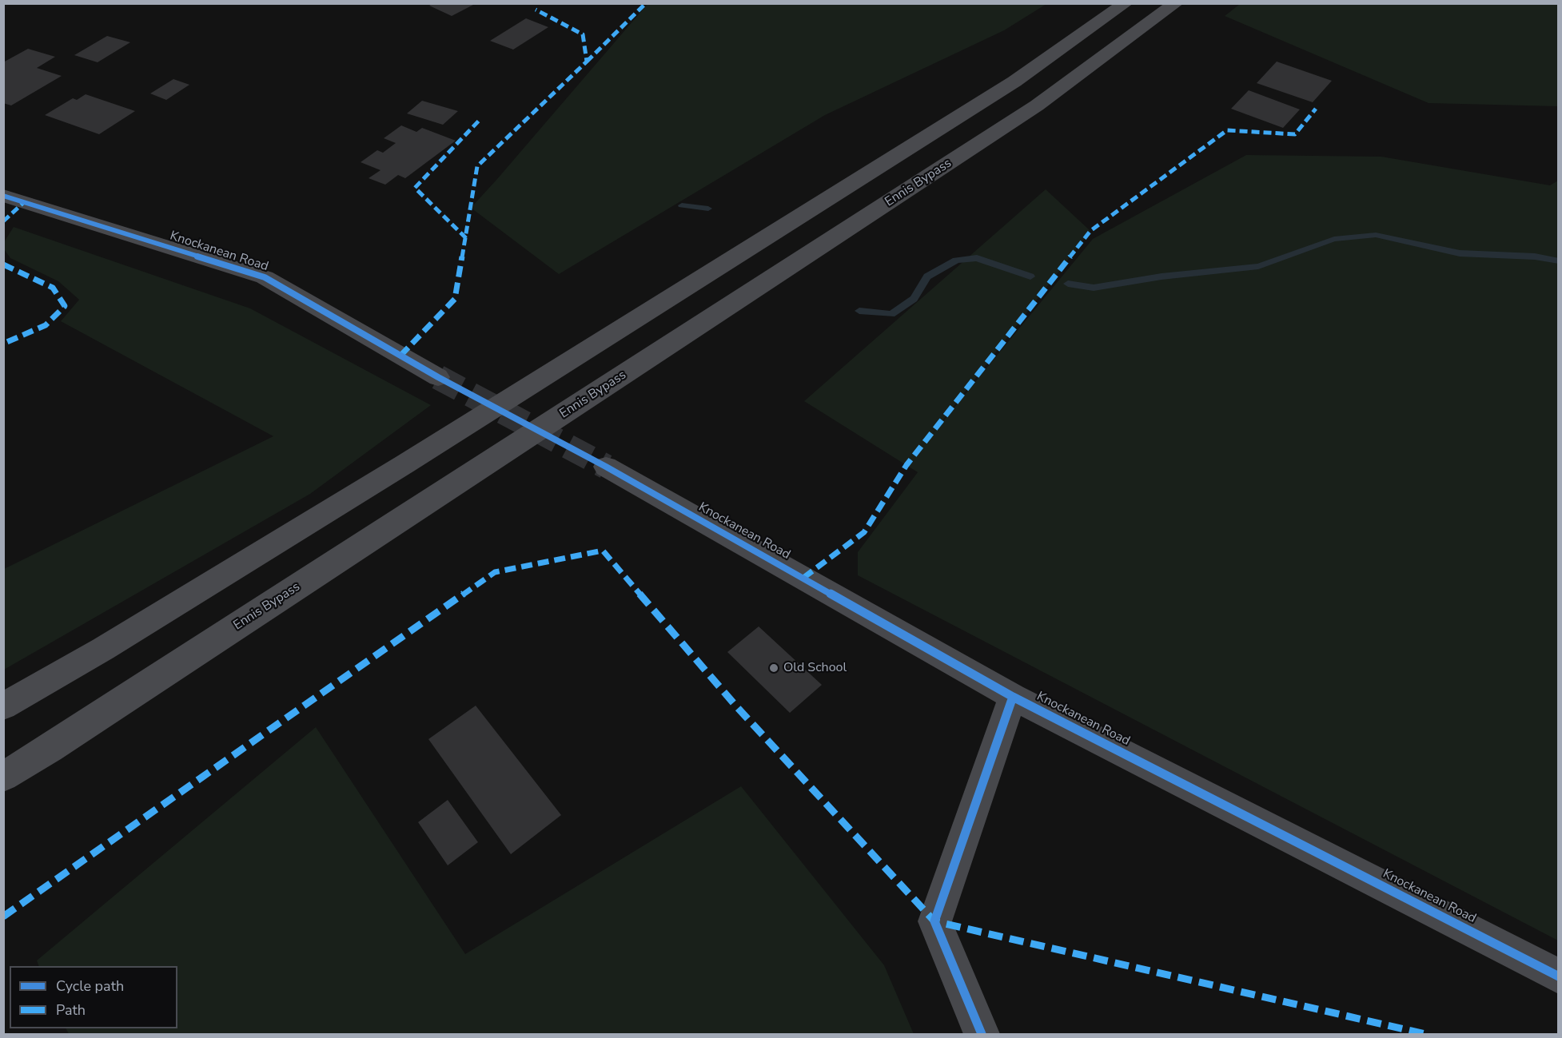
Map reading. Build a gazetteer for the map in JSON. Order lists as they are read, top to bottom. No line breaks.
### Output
{"streets":{"highway":["Ennis Bypass"],"street":["Knockanean Road"]},"places":["Old School"],"legend":["Cycle path","Path"]}
